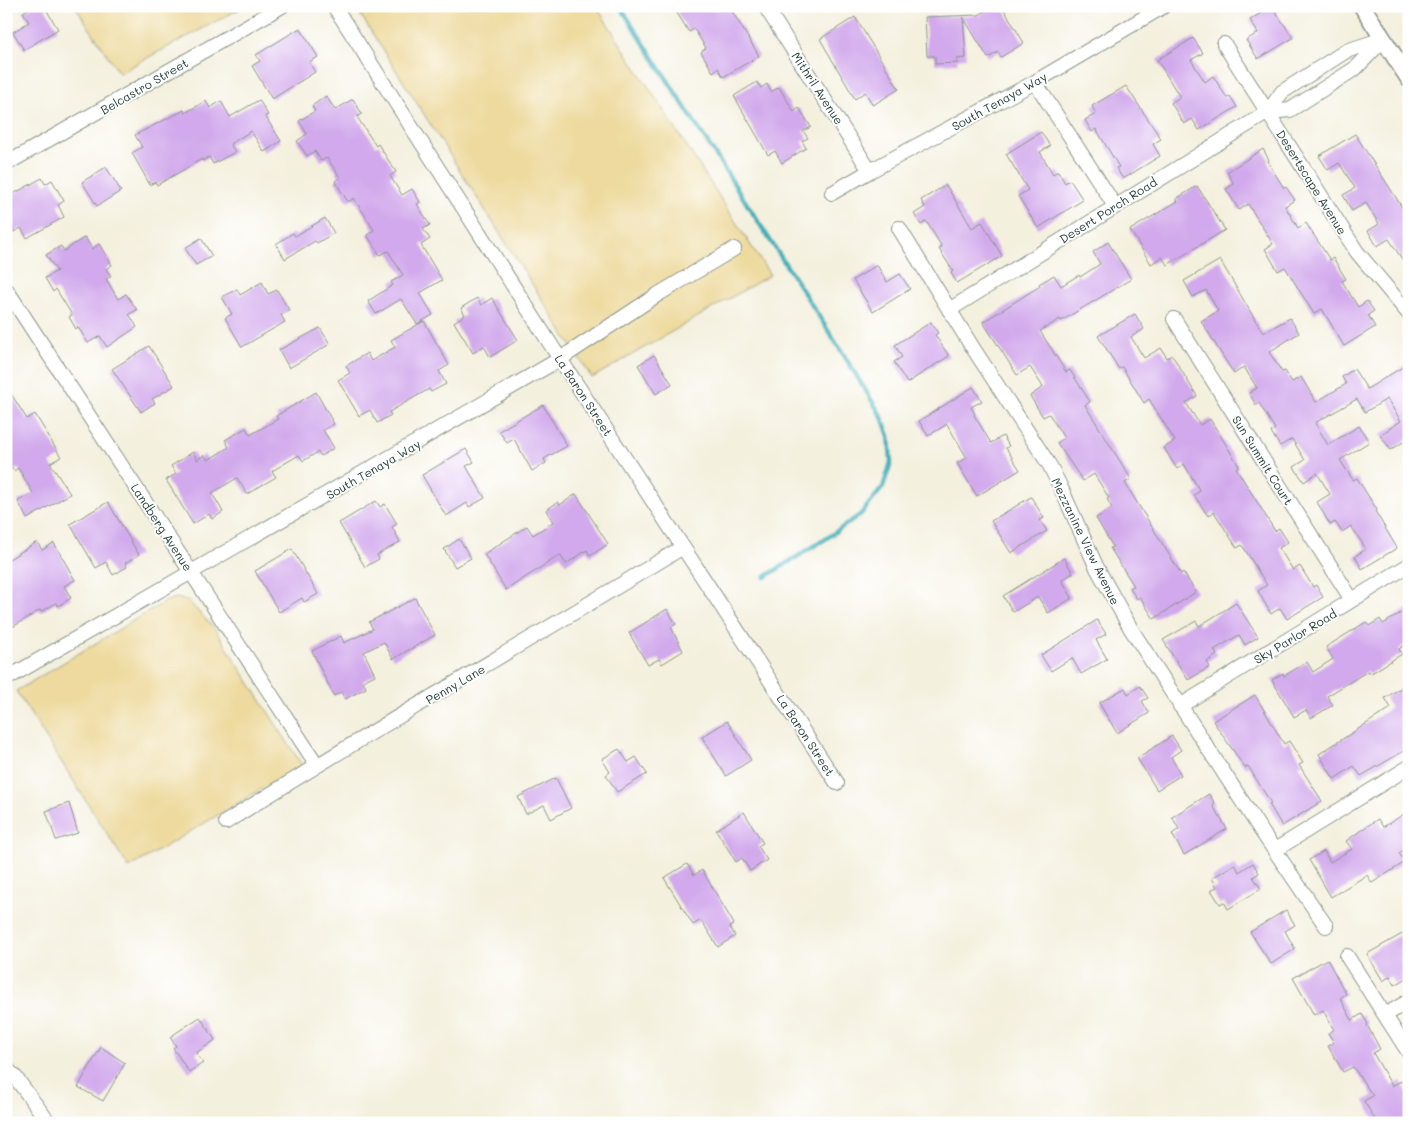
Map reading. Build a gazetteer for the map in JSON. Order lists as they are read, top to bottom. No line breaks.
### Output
{"streets":{"street":["Belcastro Street","Mithril Avenue","South Tenaya Way","Desertscape Avenue","Desert Porch Road","La Baron Street","Sun Summit Court","Landberg Avenue","Mezzanine View Avenue","Sky Parlor Road","Penny Lane"]},"crossings":[["Mithril Avenue","South Tenaya Way"],["South Tenaya Way","La Baron Street"],["South Tenaya Way","Landberg Avenue"],["Desertscape Avenue","Desert Porch Road"],["Desert Porch Road","Mezzanine View Avenue"],["La Baron Street","Penny Lane"],["Sun Summit Court","Sky Parlor Road"],["Landberg Avenue","Penny Lane"],["Mezzanine View Avenue","Sky Parlor Road"]]}
